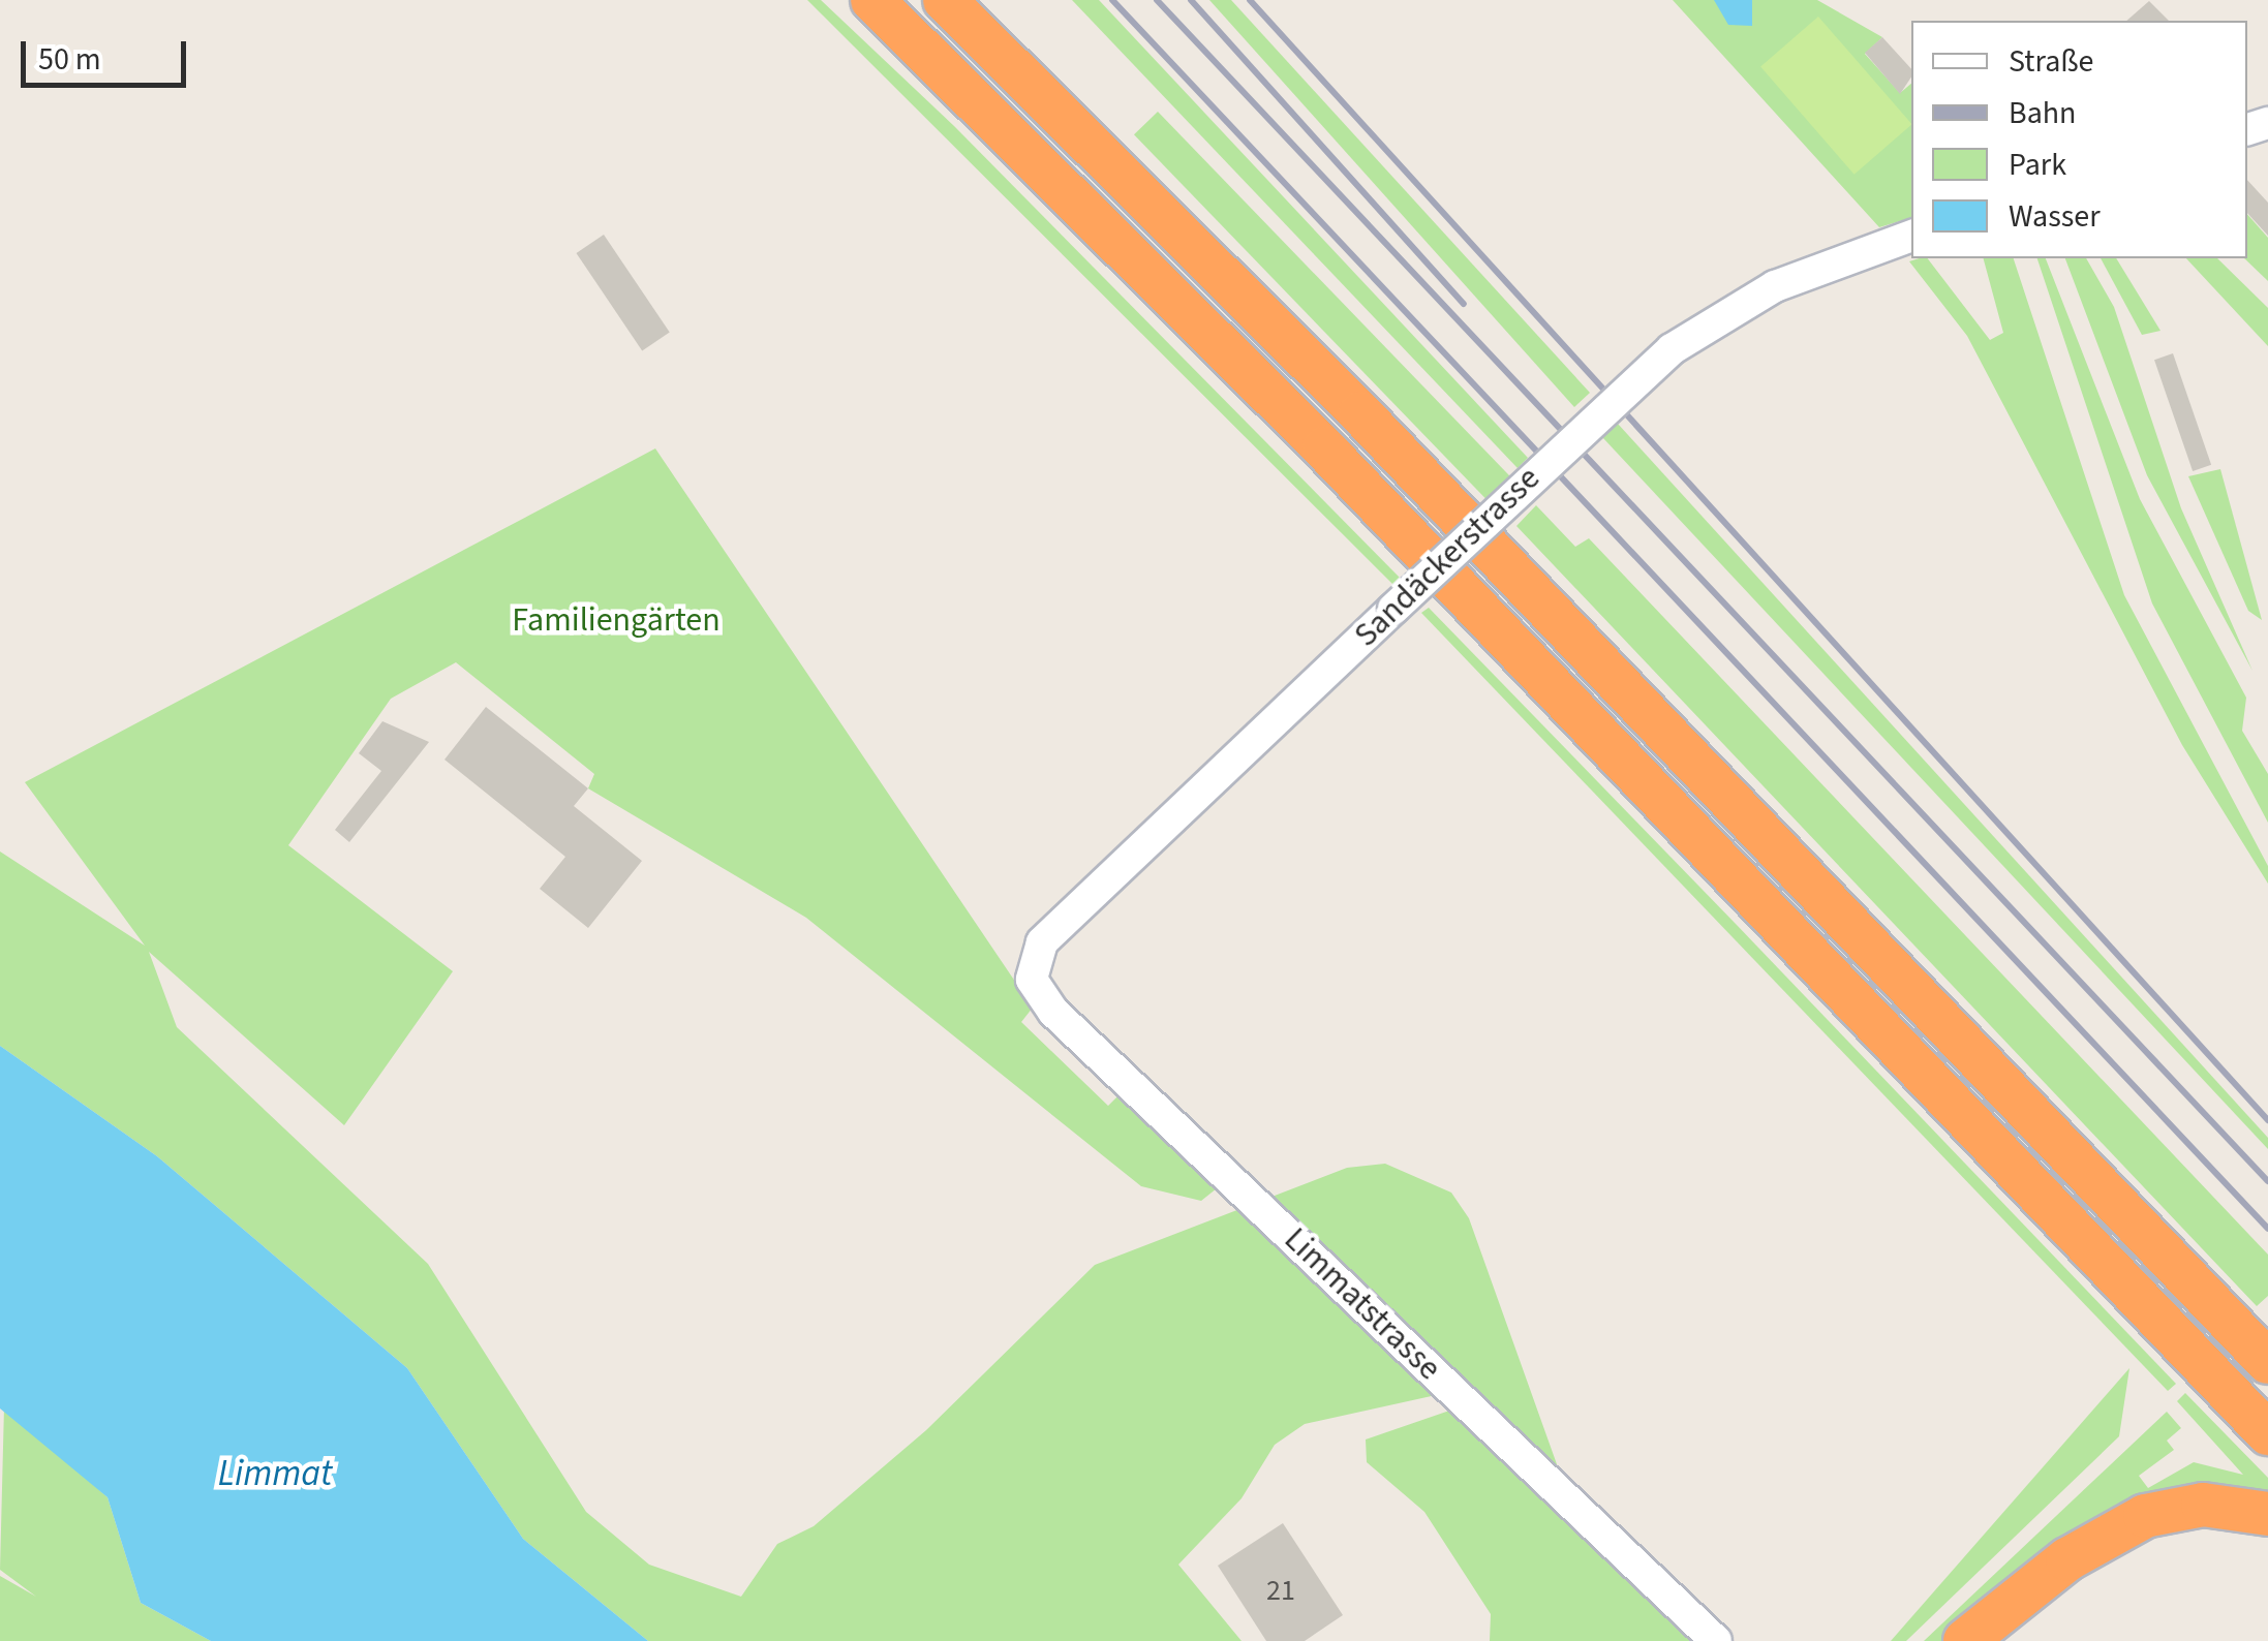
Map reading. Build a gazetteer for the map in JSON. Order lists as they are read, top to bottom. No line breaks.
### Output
{"streets":{"street":["Sandäckerstrasse","Limmatstrasse"]},"crossings":[["Sandäckerstrasse","Limmatstrasse"]],"water":["Limmat"],"parks":["Familiengärten"],"house_numbers":["21"],"legend":["Straße","Bahn","Park","Wasser"],"scale_bar":"50 m"}
